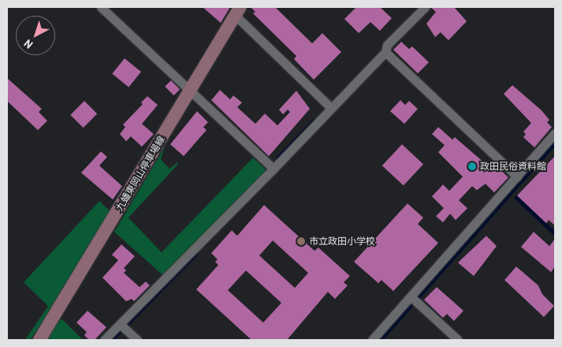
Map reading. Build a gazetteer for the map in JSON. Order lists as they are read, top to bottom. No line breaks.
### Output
{"streets":{"main road":["九蟠東岡山停車場線"]},"places":["政田民俗資料館","市立政田小学校"],"north":"bottom left"}
